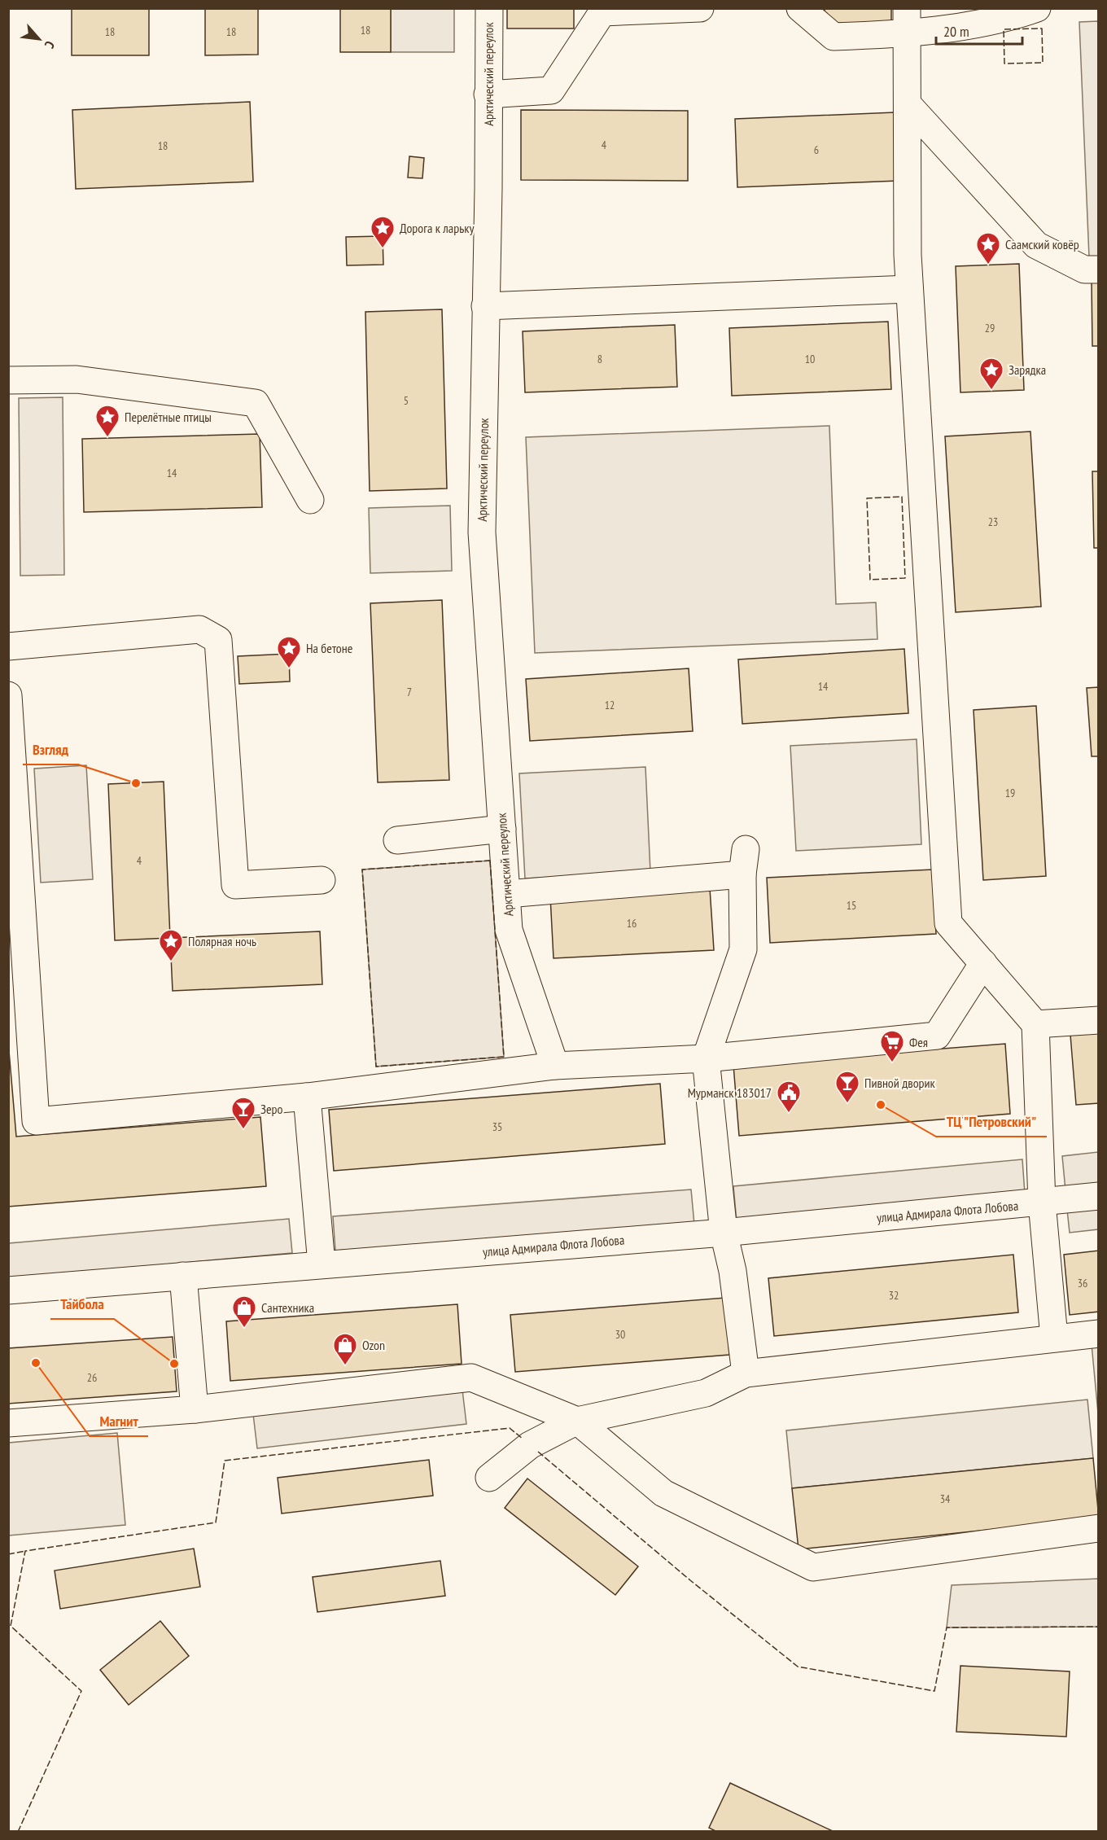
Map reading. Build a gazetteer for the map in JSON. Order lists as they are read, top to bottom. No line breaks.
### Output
{"streets":{"street":["Арктический переулок","улица Адмирала Флота Лобова"]},"places":{"place":["Дорога к ларьку","Саамский ковёр","Зарядка","Перелётные птицы","На бетоне","Полярная ночь"],"other":["Взгляд","ТЦ \"Петровский\"","Магнит","Тайбола"],"supermarket":["Фея"],"bar":["Пивной дворик","Зеро"],"public building":["Мурманск 183017"],"shop":["Сантехника","Ozon"]},"house_numbers":["18","18","18","4","18","6","29","8","10","5","14","23","14","7","12","19","4","15","16","35","36","32","30","26","34"],"scale_bar":"20 m","north":"bottom right"}
